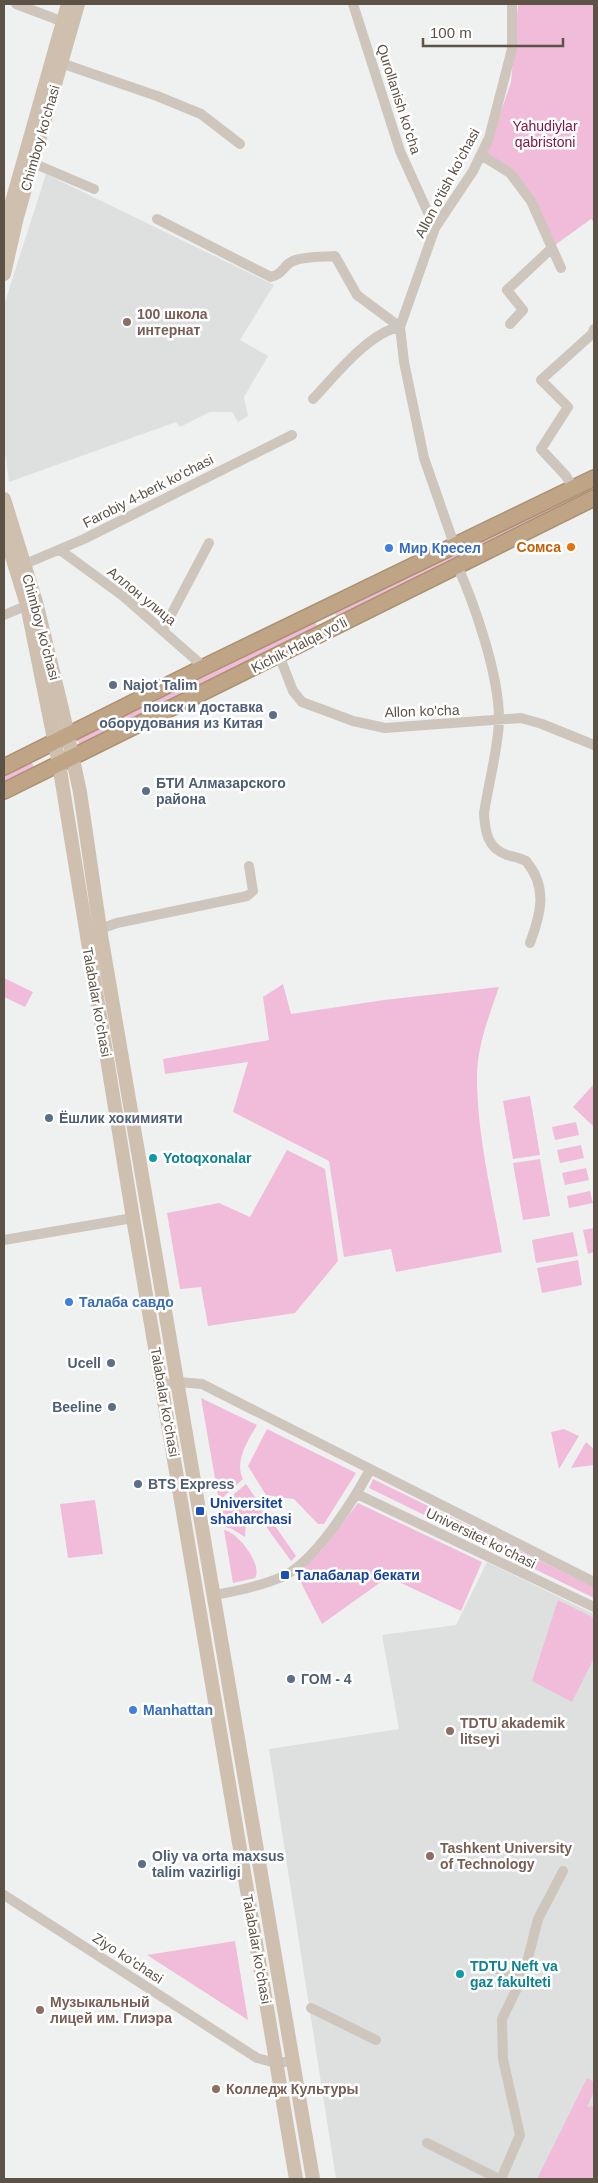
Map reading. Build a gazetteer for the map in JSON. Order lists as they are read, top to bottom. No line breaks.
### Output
{"streets":{"highway":["Kichik Halqa yo'li"],"main road":["Chimboy ko'chasi","Talabalar ko'chasi"],"street":["Qurollanish ko'cha","Allon o'tish ko'chasi","Farobiy 4-berk ko'chasi","Аллон улица","Allon ko'cha","Universitet ko'chasi","Ziyo ko'chasi"]},"crossings":[["Qurollanish ko'cha","Allon o'tish ko'chasi"],["Chimboy ko'chasi","Farobiy 4-berk ko'chasi"],["Chimboy ko'chasi","Kichik Halqa yo'li"],["Chimboy ko'chasi","Talabalar ko'chasi"],["Allon o'tish ko'chasi","Kichik Halqa yo'li"],["Farobiy 4-berk ko'chasi","Аллон улица"],["Аллон улица","Kichik Halqa yo'li"],["Kichik Halqa yo'li","Allon ko'cha"],["Kichik Halqa yo'li","Talabalar ko'chasi"],["Talabalar ko'chasi","Universitet ko'chasi"],["Talabalar ko'chasi","Ziyo ko'chasi"]],"parks":["Yahudiylar qabristoni"],"places":{"other":["100 школа интернат","Сомса","Мир Кресел","Najot Talim","поиск и доставка оборудования из Китая","БТИ Алмазарского района","Ёшлик хокимияти","Yotoqxonalar","Талаба савдо","Ucell","Beeline","BTS Express","ГОМ - 4","Manhattan","TDTU akademik litseyi","Tashkent University of Technology","Oliy va orta maxsus talim vazirligi","TDTU Neft va gaz fakulteti","Музыкальный лицей им. Глиэра","Колледж Культуры"],"transit":["Universitet shaharchasi","Талабалар бекати"]},"scale_bar":"100 m"}
